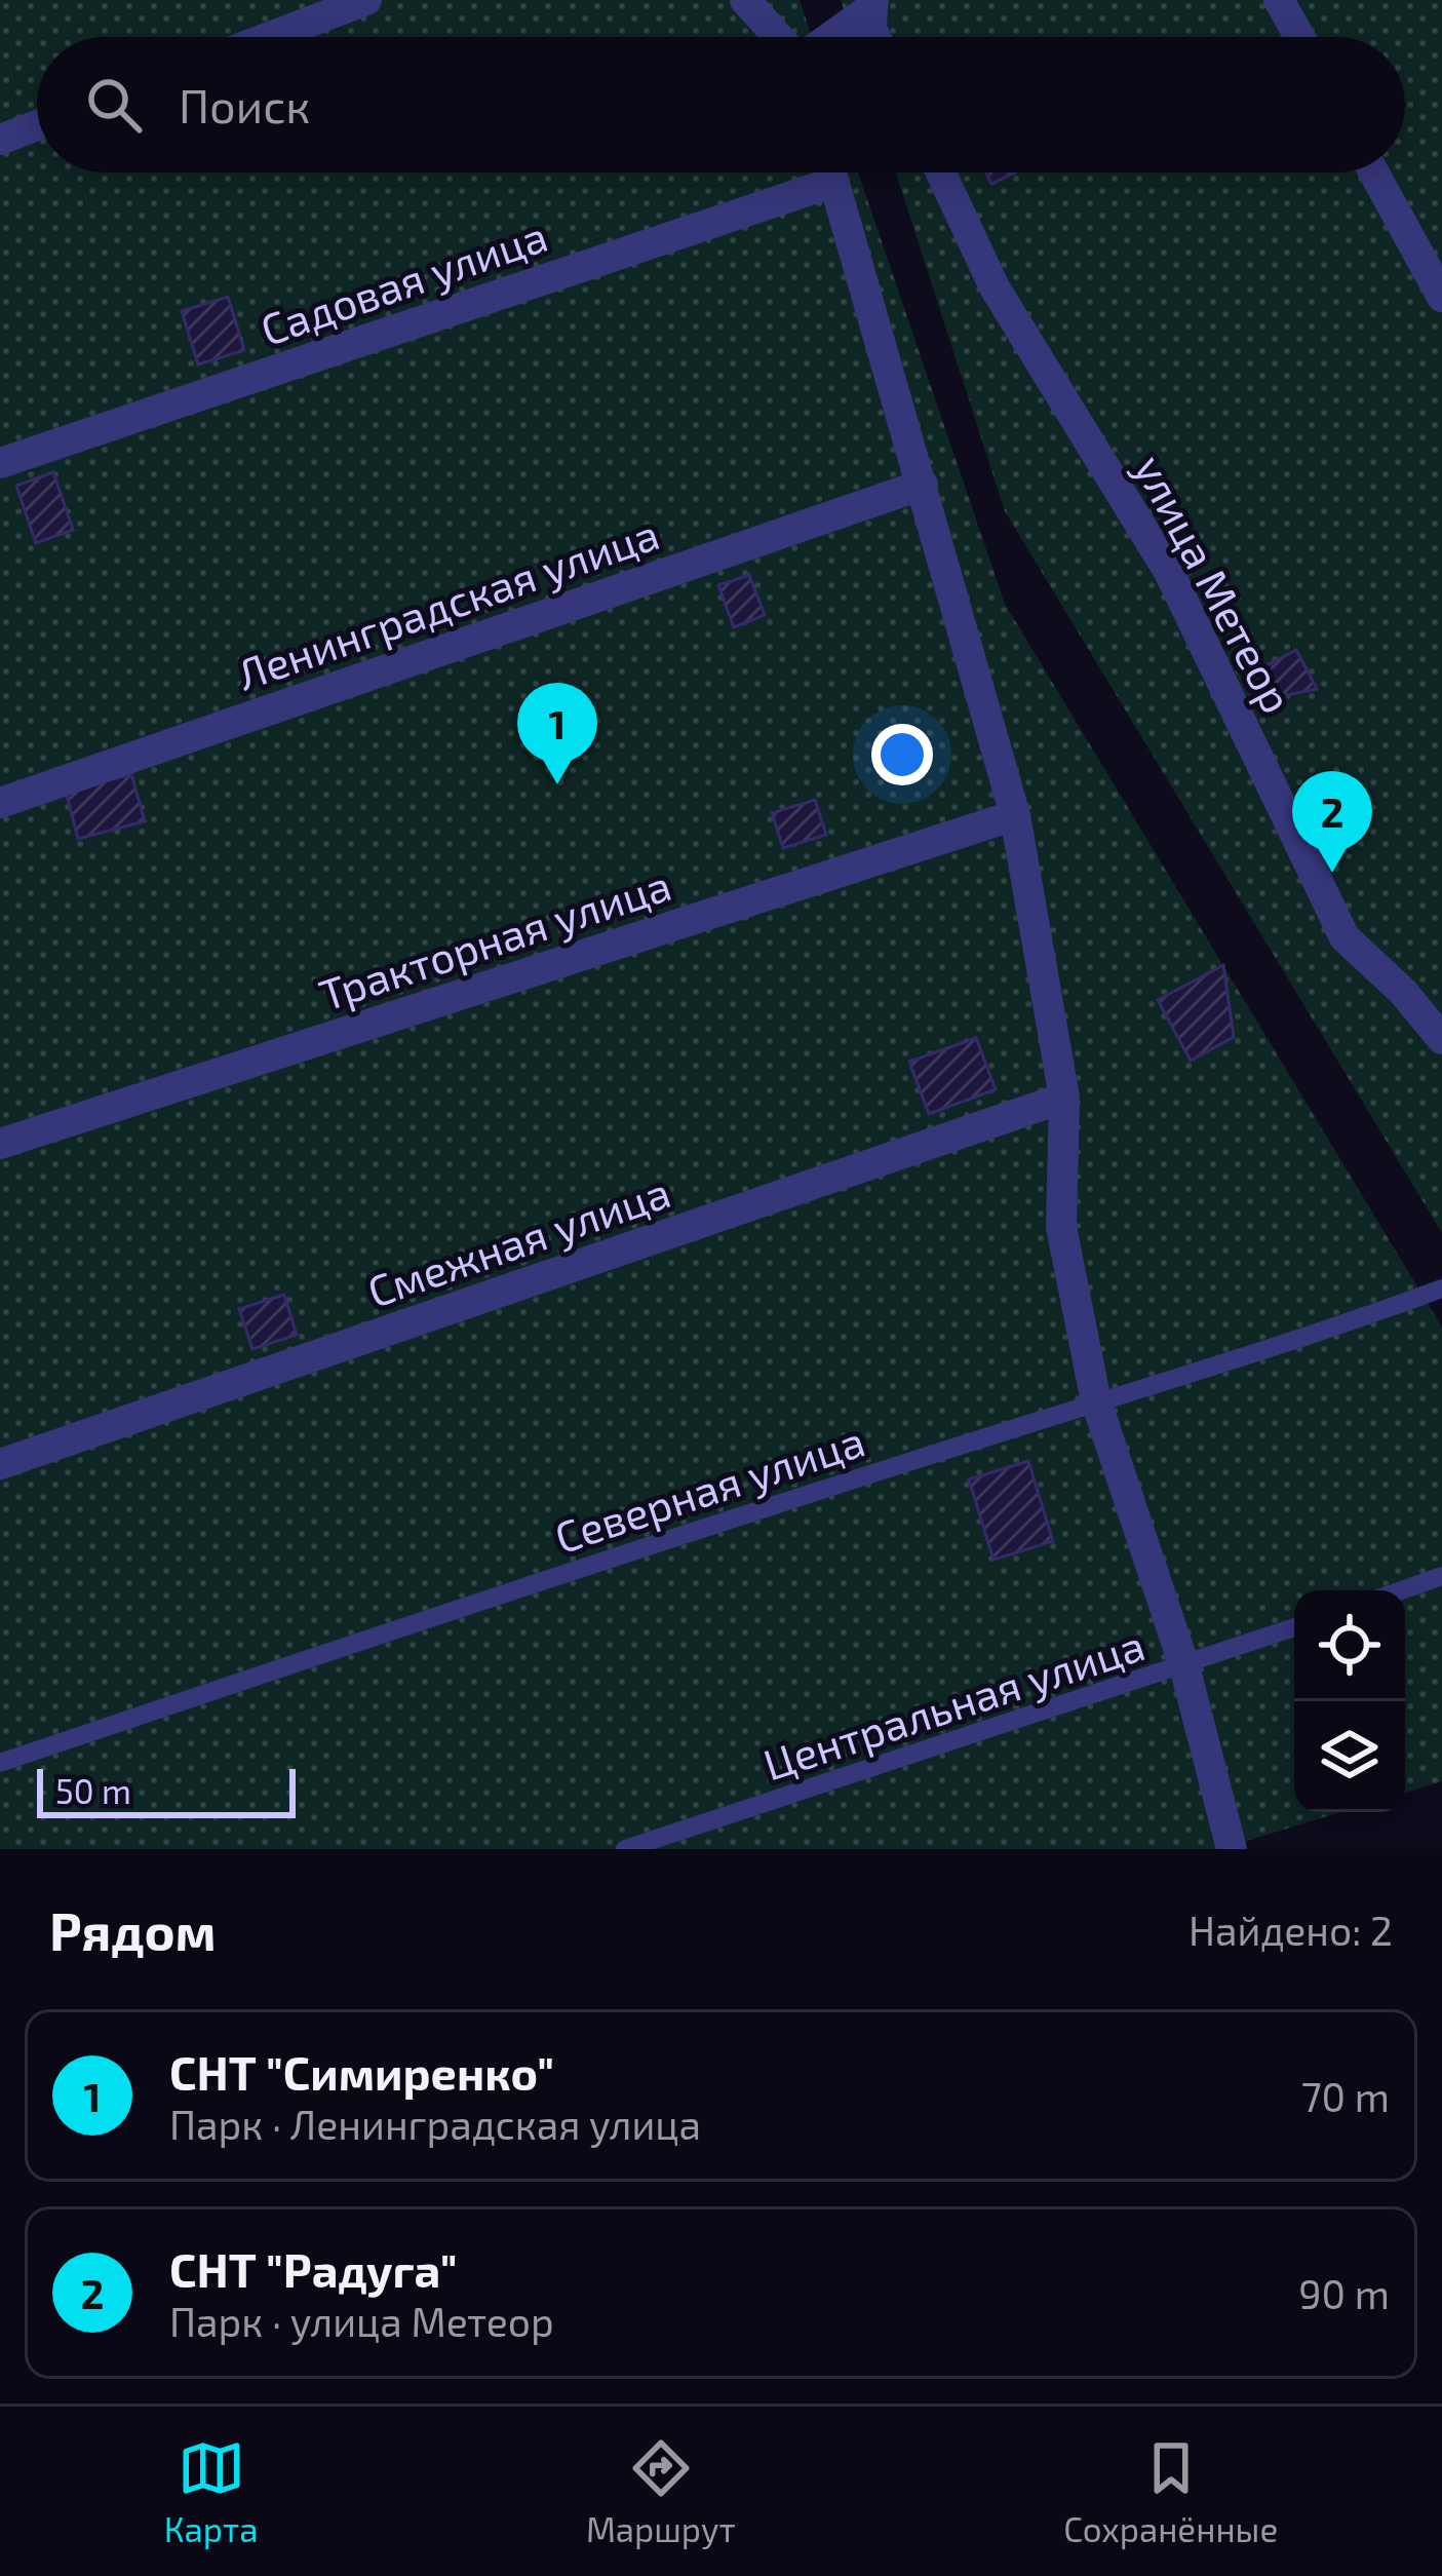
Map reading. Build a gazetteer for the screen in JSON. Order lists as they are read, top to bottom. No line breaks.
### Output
{"streets":{"street":["Садовая улица","улица Метеор","Ленинградская улица","Тракторная улица","Смежная улица"],"lane":["Северная улица","Центральная улица"]},"scale_bar":"50 m","page":{"search":"Поиск","pins":["1","2"],"scale":"50 m","heading":["Рядом","Найдено: 2"],"list":[{"mark":"1","name":"СНТ \"Симиренко\"","note":"Парк · Ленинградская улица","value":"70 m"},{"mark":"2","name":"СНТ \"Радуга\"","note":"Парк · улица Метеор","value":"90 m"}],"nav":["Карта","Маршрут","Сохранённые"]}}
